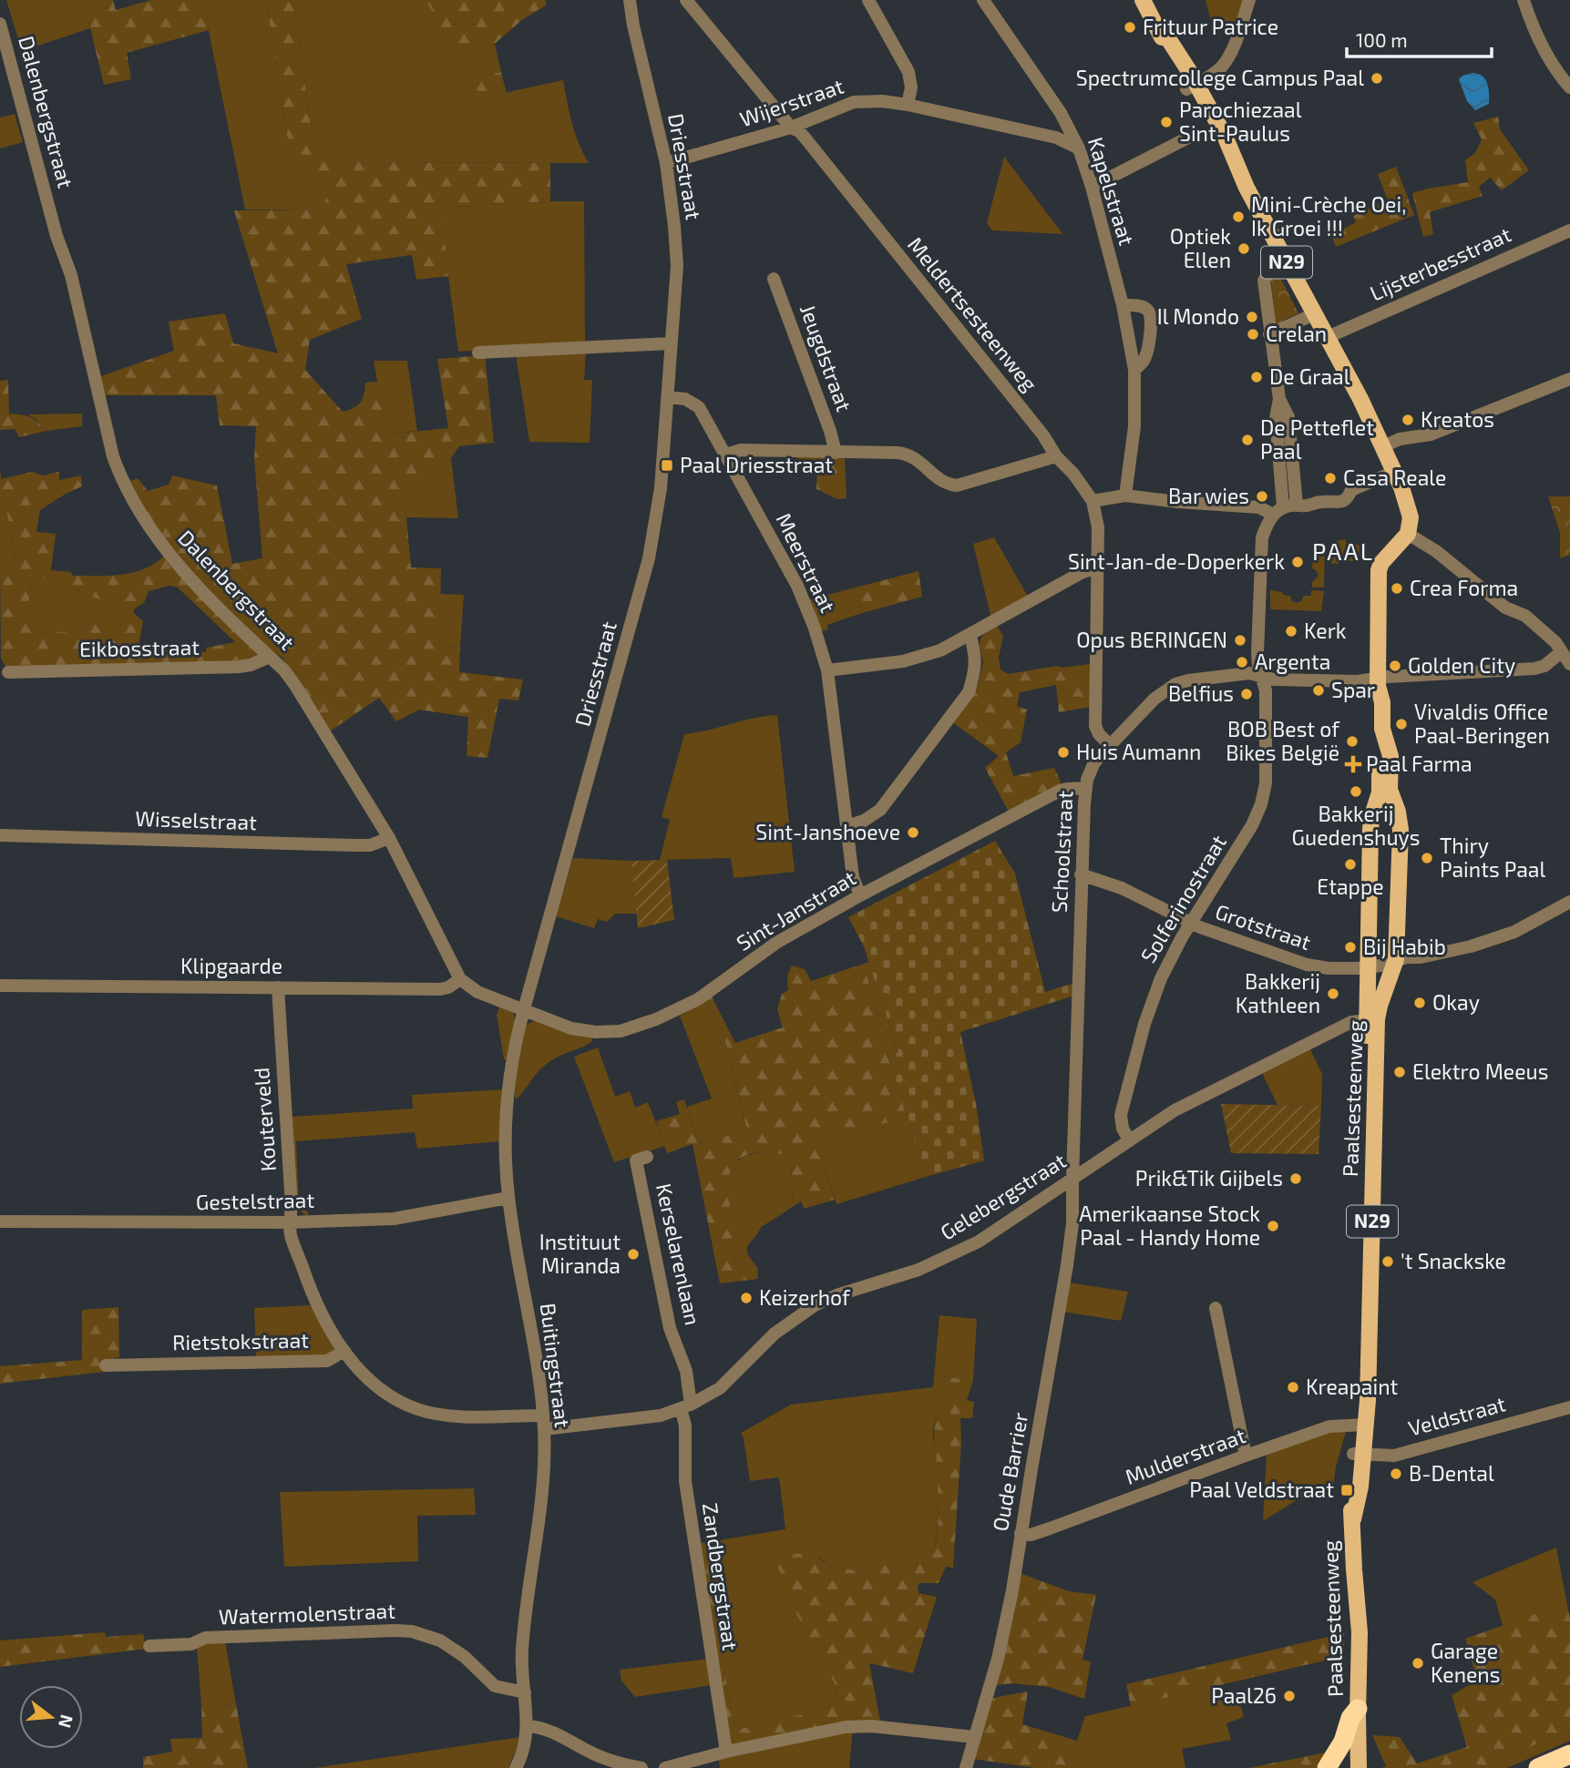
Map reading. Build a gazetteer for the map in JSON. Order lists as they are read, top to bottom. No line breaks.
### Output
{"streets":{"main road":["N29","Paalsesteenweg"],"street":["Wijerstraat","Dalenbergstraat","Driesstraat","Kapelstraat","Lijsterbesstraat","Meldertsesteenweg","Jeugdstraat","Meerstraat","Eikbosstraat","Wisselstraat","Schoolstraat","Solferinostraat","Sint-Janstraat","Grotstraat","Klipgaarde","Kouterveld","Gelebergstraat","Gestelstraat","Kerselarenlaan","Rietstokstraat","Buitingstraat","Veldstraat","Mulderstraat","Oude Barrier","Zandbergstraat","Watermolenstraat"]},"crossings":[["Wijerstraat","Driesstraat"],["Wijerstraat","Kapelstraat"],["Wijerstraat","Meldertsesteenweg"],["Dalenbergstraat","Eikbosstraat"],["Dalenbergstraat","Wisselstraat"],["Dalenbergstraat","Klipgaarde"],["Driesstraat","Meerstraat"],["Driesstraat","Sint-Janstraat"],["Driesstraat","Buitingstraat"],["N29","Lijsterbesstraat"],["N29","Paalsesteenweg"],["Meerstraat","Sint-Janstraat"],["Schoolstraat","Sint-Janstraat"],["Schoolstraat","Grotstraat"],["Schoolstraat","Gelebergstraat"],["Schoolstraat","Oude Barrier"],["Solferinostraat","Grotstraat"],["Solferinostraat","Gelebergstraat"],["Sint-Janstraat","Buitingstraat"],["Grotstraat","Paalsesteenweg"],["Klipgaarde","Kouterveld"],["Paalsesteenweg","Gelebergstraat"],["Paalsesteenweg","Veldstraat"],["Paalsesteenweg","Mulderstraat"],["Kouterveld","Gestelstraat"],["Kouterveld","Rietstokstraat"],["Gelebergstraat","Kerselarenlaan"],["Gelebergstraat","Buitingstraat"],["Gelebergstraat","Oude Barrier"],["Gelebergstraat","Zandbergstraat"],["Gestelstraat","Buitingstraat"],["Kerselarenlaan","Zandbergstraat"],["Buitingstraat","Watermolenstraat"],["Mulderstraat","Oude Barrier"]],"districts":["PAAL"],"places":{"other":["Frituur Patrice","Spectrumcollege Campus Paal","Parochiezaal Sint-Paulus","Mini-Crèche Oei, Ik Groei !!!","Optiek Ellen","Il Mondo","Crelan","De Graal","Kreatos","De Petteflet Paal","Casa Reale","Bar wies","Sint-Jan-de-Doperkerk","Crea Forma","Kerk","Opus BERINGEN","Argenta","Golden City","Spar","Belfius","Vivaldis Office Paal-Beringen","BOB Best of Bikes België","Huis Aumann","Bakkerij Guedenshuys","Sint-Janshoeve","Thiry Paints Paal","Etappe","Bij Habib","Bakkerij Kathleen","Okay","Elektro Meeus","Prik&Tik Gijbels","Amerikaanse Stock Paal - Handy Home","Instituut Miranda","'t Snackske","Keizerhof","Kreapaint","B-Dental","Garage Kenens","Paal26"],"transit":["Paal Driesstraat","Paal Veldstraat"],"health":["Paal Farma"]},"scale_bar":"100 m","north":"right"}
